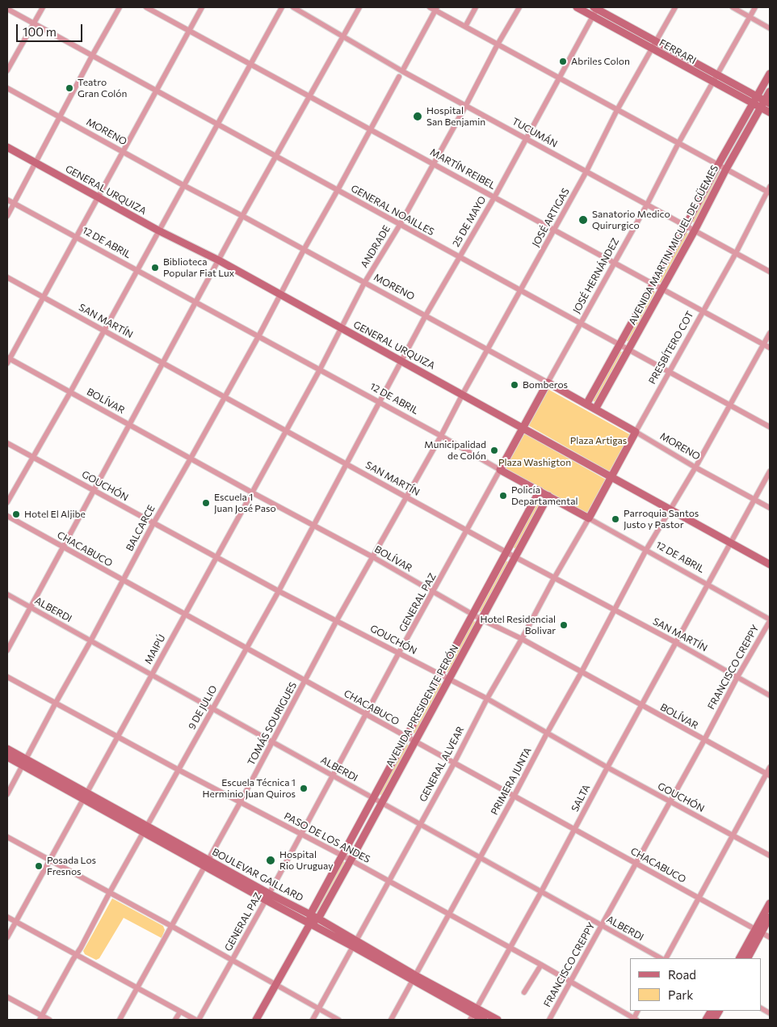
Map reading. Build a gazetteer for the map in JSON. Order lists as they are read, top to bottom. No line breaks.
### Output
{"streets":{"main road":["FERRARI","MORENO","GENERAL URQUIZA","12 DE ABRIL","AVENIDA MARTIN MIGUEL DE GÜEMES","JOSÉ HERNÁNDEZ","PRESBÍTERO COT","AVENIDA PRESIDENTE PERÓN","BOULEVAR GAILLARD"],"street":["TUCUMÁN","MARTÍN REIBEL","GENERAL NOAILLES","JOSÉ ARTIGAS","25 DE MAYO","ANDRADE","SAN MARTÍN","BOLÍVAR","GOUCHÓN","BALCARCE","CHACABUCO","GENERAL PAZ","ALBERDI","MAIPÚ","FRANCISCO CREPPY","9 DE JULIO","TOMÁS SOURIGUES","GENERAL ALVEAR","PRIMERA JUNTA","SALTA","PASO DE LOS ANDES"]},"crossings":[["FERRARI","JOSÉ ARTIGAS"],["FERRARI","25 DE MAYO"],["FERRARI","AVENIDA MARTIN MIGUEL DE GÜEMES"],["FERRARI","JOSÉ HERNÁNDEZ"],["MORENO","JOSÉ ARTIGAS"],["MORENO","25 DE MAYO"],["MORENO","AVENIDA MARTIN MIGUEL DE GÜEMES"],["MORENO","ANDRADE"],["MORENO","JOSÉ HERNÁNDEZ"],["MORENO","PRESBÍTERO COT"],["MORENO","BALCARCE"],["MORENO","PRIMERA JUNTA"],["MORENO","SALTA"],["TUCUMÁN","JOSÉ ARTIGAS"],["TUCUMÁN","25 DE MAYO"],["TUCUMÁN","AVENIDA MARTIN MIGUEL DE GÜEMES"],["TUCUMÁN","ANDRADE"],["TUCUMÁN","JOSÉ HERNÁNDEZ"],["TUCUMÁN","PRESBÍTERO COT"],["MARTÍN REIBEL","JOSÉ ARTIGAS"],["MARTÍN REIBEL","25 DE MAYO"],["MARTÍN REIBEL","AVENIDA MARTIN MIGUEL DE GÜEMES"],["MARTÍN REIBEL","ANDRADE"],["MARTÍN REIBEL","JOSÉ HERNÁNDEZ"],["MARTÍN REIBEL","PRESBÍTERO COT"],["MARTÍN REIBEL","BALCARCE"],["MARTÍN REIBEL","PRIMERA JUNTA"],["GENERAL URQUIZA","JOSÉ ARTIGAS"],["GENERAL URQUIZA","25 DE MAYO"],["GENERAL URQUIZA","ANDRADE"],["GENERAL URQUIZA","JOSÉ HERNÁNDEZ"],["GENERAL URQUIZA","PRESBÍTERO COT"],["GENERAL URQUIZA","BALCARCE"],["GENERAL URQUIZA","PRIMERA JUNTA"],["GENERAL URQUIZA","SALTA"],["GENERAL NOAILLES","JOSÉ ARTIGAS"],["GENERAL NOAILLES","25 DE MAYO"],["GENERAL NOAILLES","AVENIDA MARTIN MIGUEL DE GÜEMES"],["GENERAL NOAILLES","ANDRADE"],["GENERAL NOAILLES","JOSÉ HERNÁNDEZ"],["GENERAL NOAILLES","PRESBÍTERO COT"],["GENERAL NOAILLES","BALCARCE"],["GENERAL NOAILLES","PRIMERA JUNTA"],["JOSÉ ARTIGAS","12 DE ABRIL"],["JOSÉ ARTIGAS","TOMÁS SOURIGUES"],["25 DE MAYO","12 DE ABRIL"],["25 DE MAYO","9 DE JULIO"],["12 DE ABRIL","ANDRADE"],["12 DE ABRIL","JOSÉ HERNÁNDEZ"],["12 DE ABRIL","PRESBÍTERO COT"],["12 DE ABRIL","BALCARCE"],["12 DE ABRIL","GENERAL PAZ"],["12 DE ABRIL","MAIPÚ"],["12 DE ABRIL","FRANCISCO CREPPY"],["12 DE ABRIL","AVENIDA PRESIDENTE PERÓN"],["12 DE ABRIL","9 DE JULIO"],["12 DE ABRIL","TOMÁS SOURIGUES"],["12 DE ABRIL","GENERAL ALVEAR"],["12 DE ABRIL","PRIMERA JUNTA"],["12 DE ABRIL","SALTA"],["ANDRADE","MAIPÚ"],["JOSÉ HERNÁNDEZ","GENERAL PAZ"],["SAN MARTÍN","BALCARCE"],["SAN MARTÍN","GENERAL PAZ"],["SAN MARTÍN","MAIPÚ"],["SAN MARTÍN","FRANCISCO CREPPY"],["SAN MARTÍN","AVENIDA PRESIDENTE PERÓN"],["SAN MARTÍN","9 DE JULIO"],["SAN MARTÍN","TOMÁS SOURIGUES"],["SAN MARTÍN","GENERAL ALVEAR"],["SAN MARTÍN","PRIMERA JUNTA"],["SAN MARTÍN","SALTA"],["PRESBÍTERO COT","GENERAL ALVEAR"],["BOLÍVAR","BALCARCE"],["BOLÍVAR","GENERAL PAZ"],["BOLÍVAR","MAIPÚ"],["BOLÍVAR","FRANCISCO CREPPY"],["BOLÍVAR","AVENIDA PRESIDENTE PERÓN"],["BOLÍVAR","9 DE JULIO"],["BOLÍVAR","TOMÁS SOURIGUES"],["BOLÍVAR","GENERAL ALVEAR"],["BOLÍVAR","PRIMERA JUNTA"],["BOLÍVAR","SALTA"],["GOUCHÓN","BALCARCE"],["GOUCHÓN","GENERAL PAZ"],["GOUCHÓN","MAIPÚ"],["GOUCHÓN","FRANCISCO CREPPY"],["GOUCHÓN","AVENIDA PRESIDENTE PERÓN"],["GOUCHÓN","9 DE JULIO"],["GOUCHÓN","TOMÁS SOURIGUES"],["GOUCHÓN","GENERAL ALVEAR"],["GOUCHÓN","PRIMERA JUNTA"],["GOUCHÓN","SALTA"],["BALCARCE","CHACABUCO"],["BALCARCE","ALBERDI"],["BALCARCE","PASO DE LOS ANDES"],["BALCARCE","BOULEVAR GAILLARD"],["CHACABUCO","GENERAL PAZ"],["CHACABUCO","MAIPÚ"],["CHACABUCO","FRANCISCO CREPPY"],["CHACABUCO","AVENIDA PRESIDENTE PERÓN"],["CHACABUCO","9 DE JULIO"],["CHACABUCO","TOMÁS SOURIGUES"],["CHACABUCO","GENERAL ALVEAR"],["CHACABUCO","PRIMERA JUNTA"],["CHACABUCO","SALTA"],["GENERAL PAZ","ALBERDI"],["GENERAL PAZ","PASO DE LOS ANDES"],["GENERAL PAZ","BOULEVAR GAILLARD"],["ALBERDI","MAIPÚ"],["ALBERDI","FRANCISCO CREPPY"],["ALBERDI","AVENIDA PRESIDENTE PERÓN"],["ALBERDI","9 DE JULIO"],["ALBERDI","TOMÁS SOURIGUES"],["ALBERDI","GENERAL ALVEAR"],["ALBERDI","PRIMERA JUNTA"],["ALBERDI","SALTA"],["MAIPÚ","PASO DE LOS ANDES"],["MAIPÚ","BOULEVAR GAILLARD"],["FRANCISCO CREPPY","PASO DE LOS ANDES"],["AVENIDA PRESIDENTE PERÓN","PASO DE LOS ANDES"],["AVENIDA PRESIDENTE PERÓN","BOULEVAR GAILLARD"],["9 DE JULIO","PASO DE LOS ANDES"],["9 DE JULIO","BOULEVAR GAILLARD"],["TOMÁS SOURIGUES","PASO DE LOS ANDES"],["TOMÁS SOURIGUES","BOULEVAR GAILLARD"],["GENERAL ALVEAR","PASO DE LOS ANDES"],["GENERAL ALVEAR","BOULEVAR GAILLARD"],["PRIMERA JUNTA","PASO DE LOS ANDES"],["PRIMERA JUNTA","BOULEVAR GAILLARD"],["SALTA","PASO DE LOS ANDES"],["SALTA","BOULEVAR GAILLARD"]],"parks":["Plaza Artigas","Plaza Washigton"],"places":["Abriles Colon","Teatro Gran Colón","Hospital San Benjamin","Sanatorio Medico Quirurgico","Biblioteca Popular Fiat Lux","Bomberos","Municipalidad de Colón","Policía Departamental","Escuela 1 Juan José Paso","Hotel El Aljibe","Parroquia Santos Justo y Pastor","Hotel Residencial Bolivar","Escuela Técnica 1 Herminio Juan Quiros","Hospital Rio Uruguay","Posada Los Fresnos"],"legend":["Road","Park"],"scale_bar":"100 m"}
